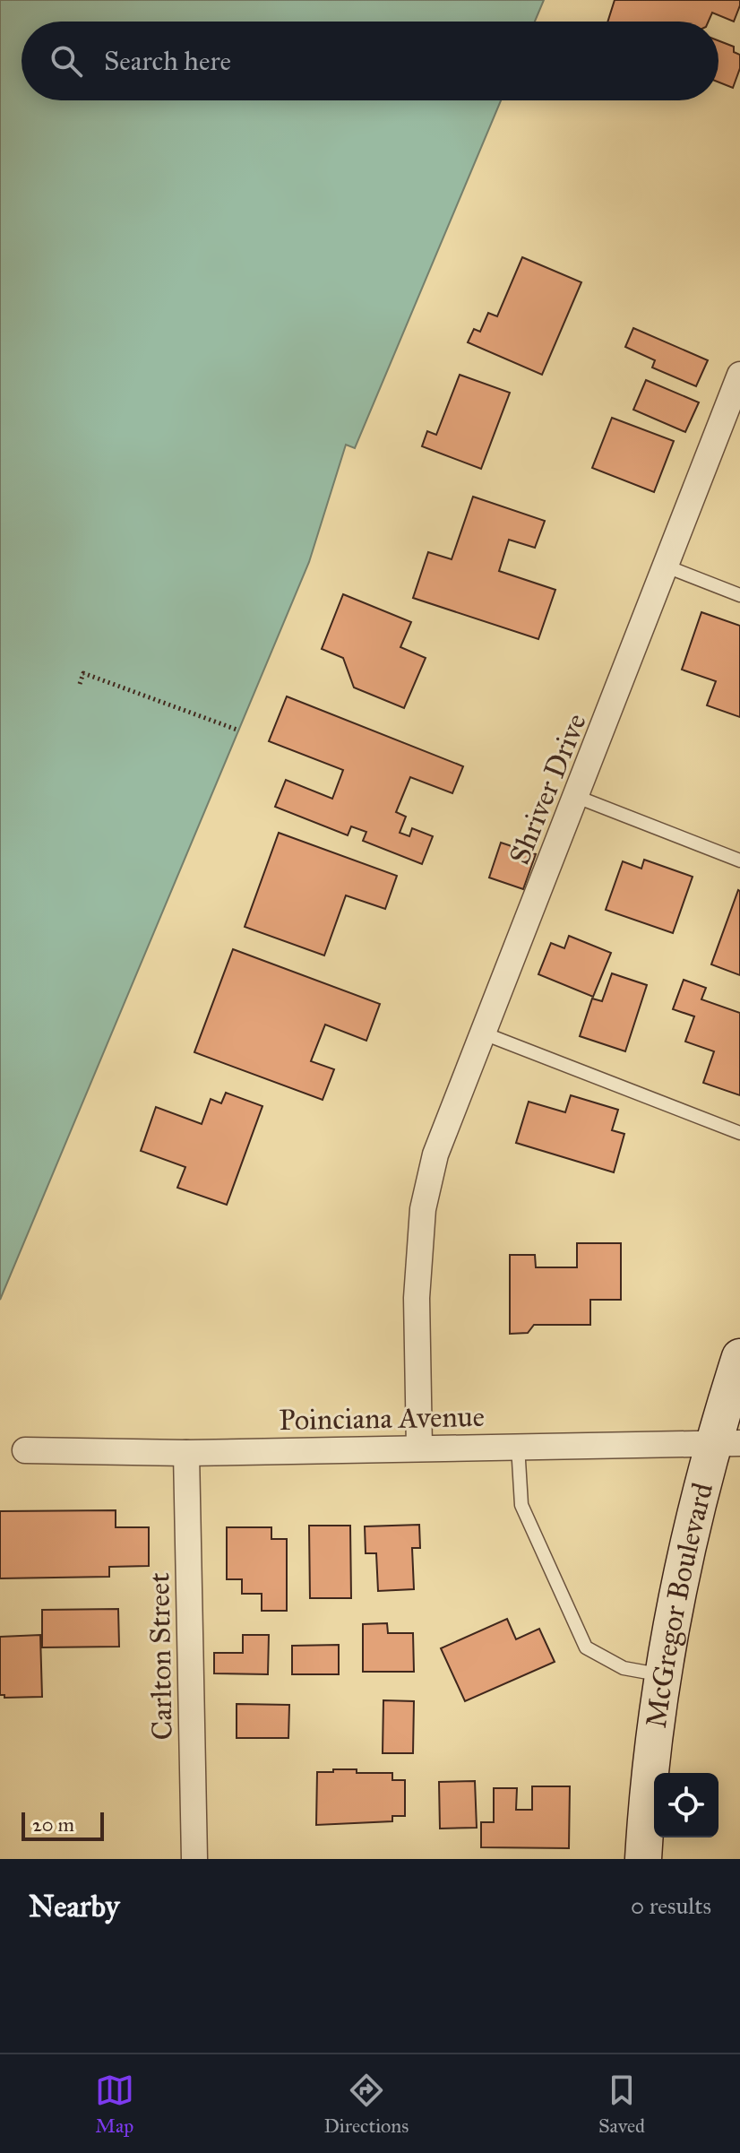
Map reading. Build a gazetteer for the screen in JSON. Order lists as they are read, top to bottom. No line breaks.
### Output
{"streets":{"main road":["McGregor Boulevard"],"street":["Shriver Drive","Poinciana Avenue","Carlton Street"]},"crossings":[["Shriver Drive","Poinciana Avenue"],["Poinciana Avenue","McGregor Boulevard"],["Poinciana Avenue","Carlton Street"]],"scale_bar":"20 m","page":{"search":"Search here","scale":"20 m","heading":["Nearby","0 results"],"nav":["Map","Directions","Saved"]}}
